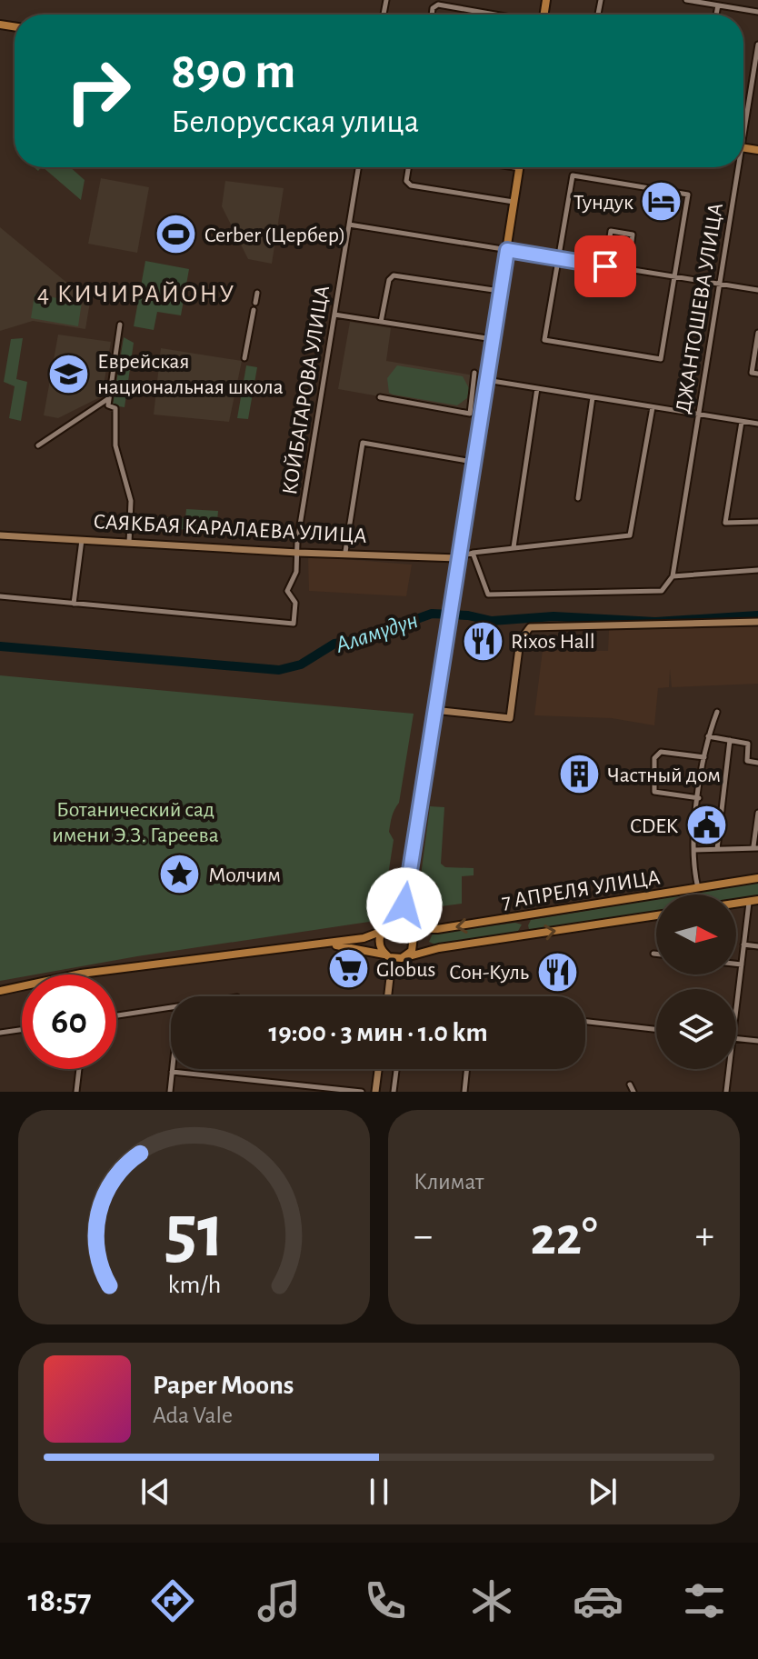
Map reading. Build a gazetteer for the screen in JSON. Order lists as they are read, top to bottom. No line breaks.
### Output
{"streets":{"main road":["САЯКБАЯ КАРАЛАЕВА УЛИЦА","7 АПРЕЛЯ УЛИЦА"],"street":["ДЖАНТОШЕВА УЛИЦА","КОЙБАГАРОВА УЛИЦА"]},"crossings":[["КОЙБАГАРОВА УЛИЦА","САЯКБАЯ КАРАЛАЕВА УЛИЦА"]],"districts":["4 КИЧИРАЙОНУ"],"water":["Аламүдүн"],"parks":["Ботанический сад имени Э.З. Гареева"],"places":{"hotel":["Тундук"],"sports":["Cerber (Цербер)"],"school or university":["Еврейская национальная школа"],"restaurant":["Rixos Hall","Сон-Куль"],"building":["Частный дом"],"public building":["CDEK"],"place":["Молчим"],"supermarket":["Globus"]},"north":"right","page":{"turn":["890 m","Белорусская улица"],"limit":"60","trip":"19:00 · 3 мин · 1.0 km","tile":"Климат","heat":["−","22°","+"],"song":["Paper Moons","Ada Vale"],"tabs":"18:57","gauge":["51","km/h"]}}
